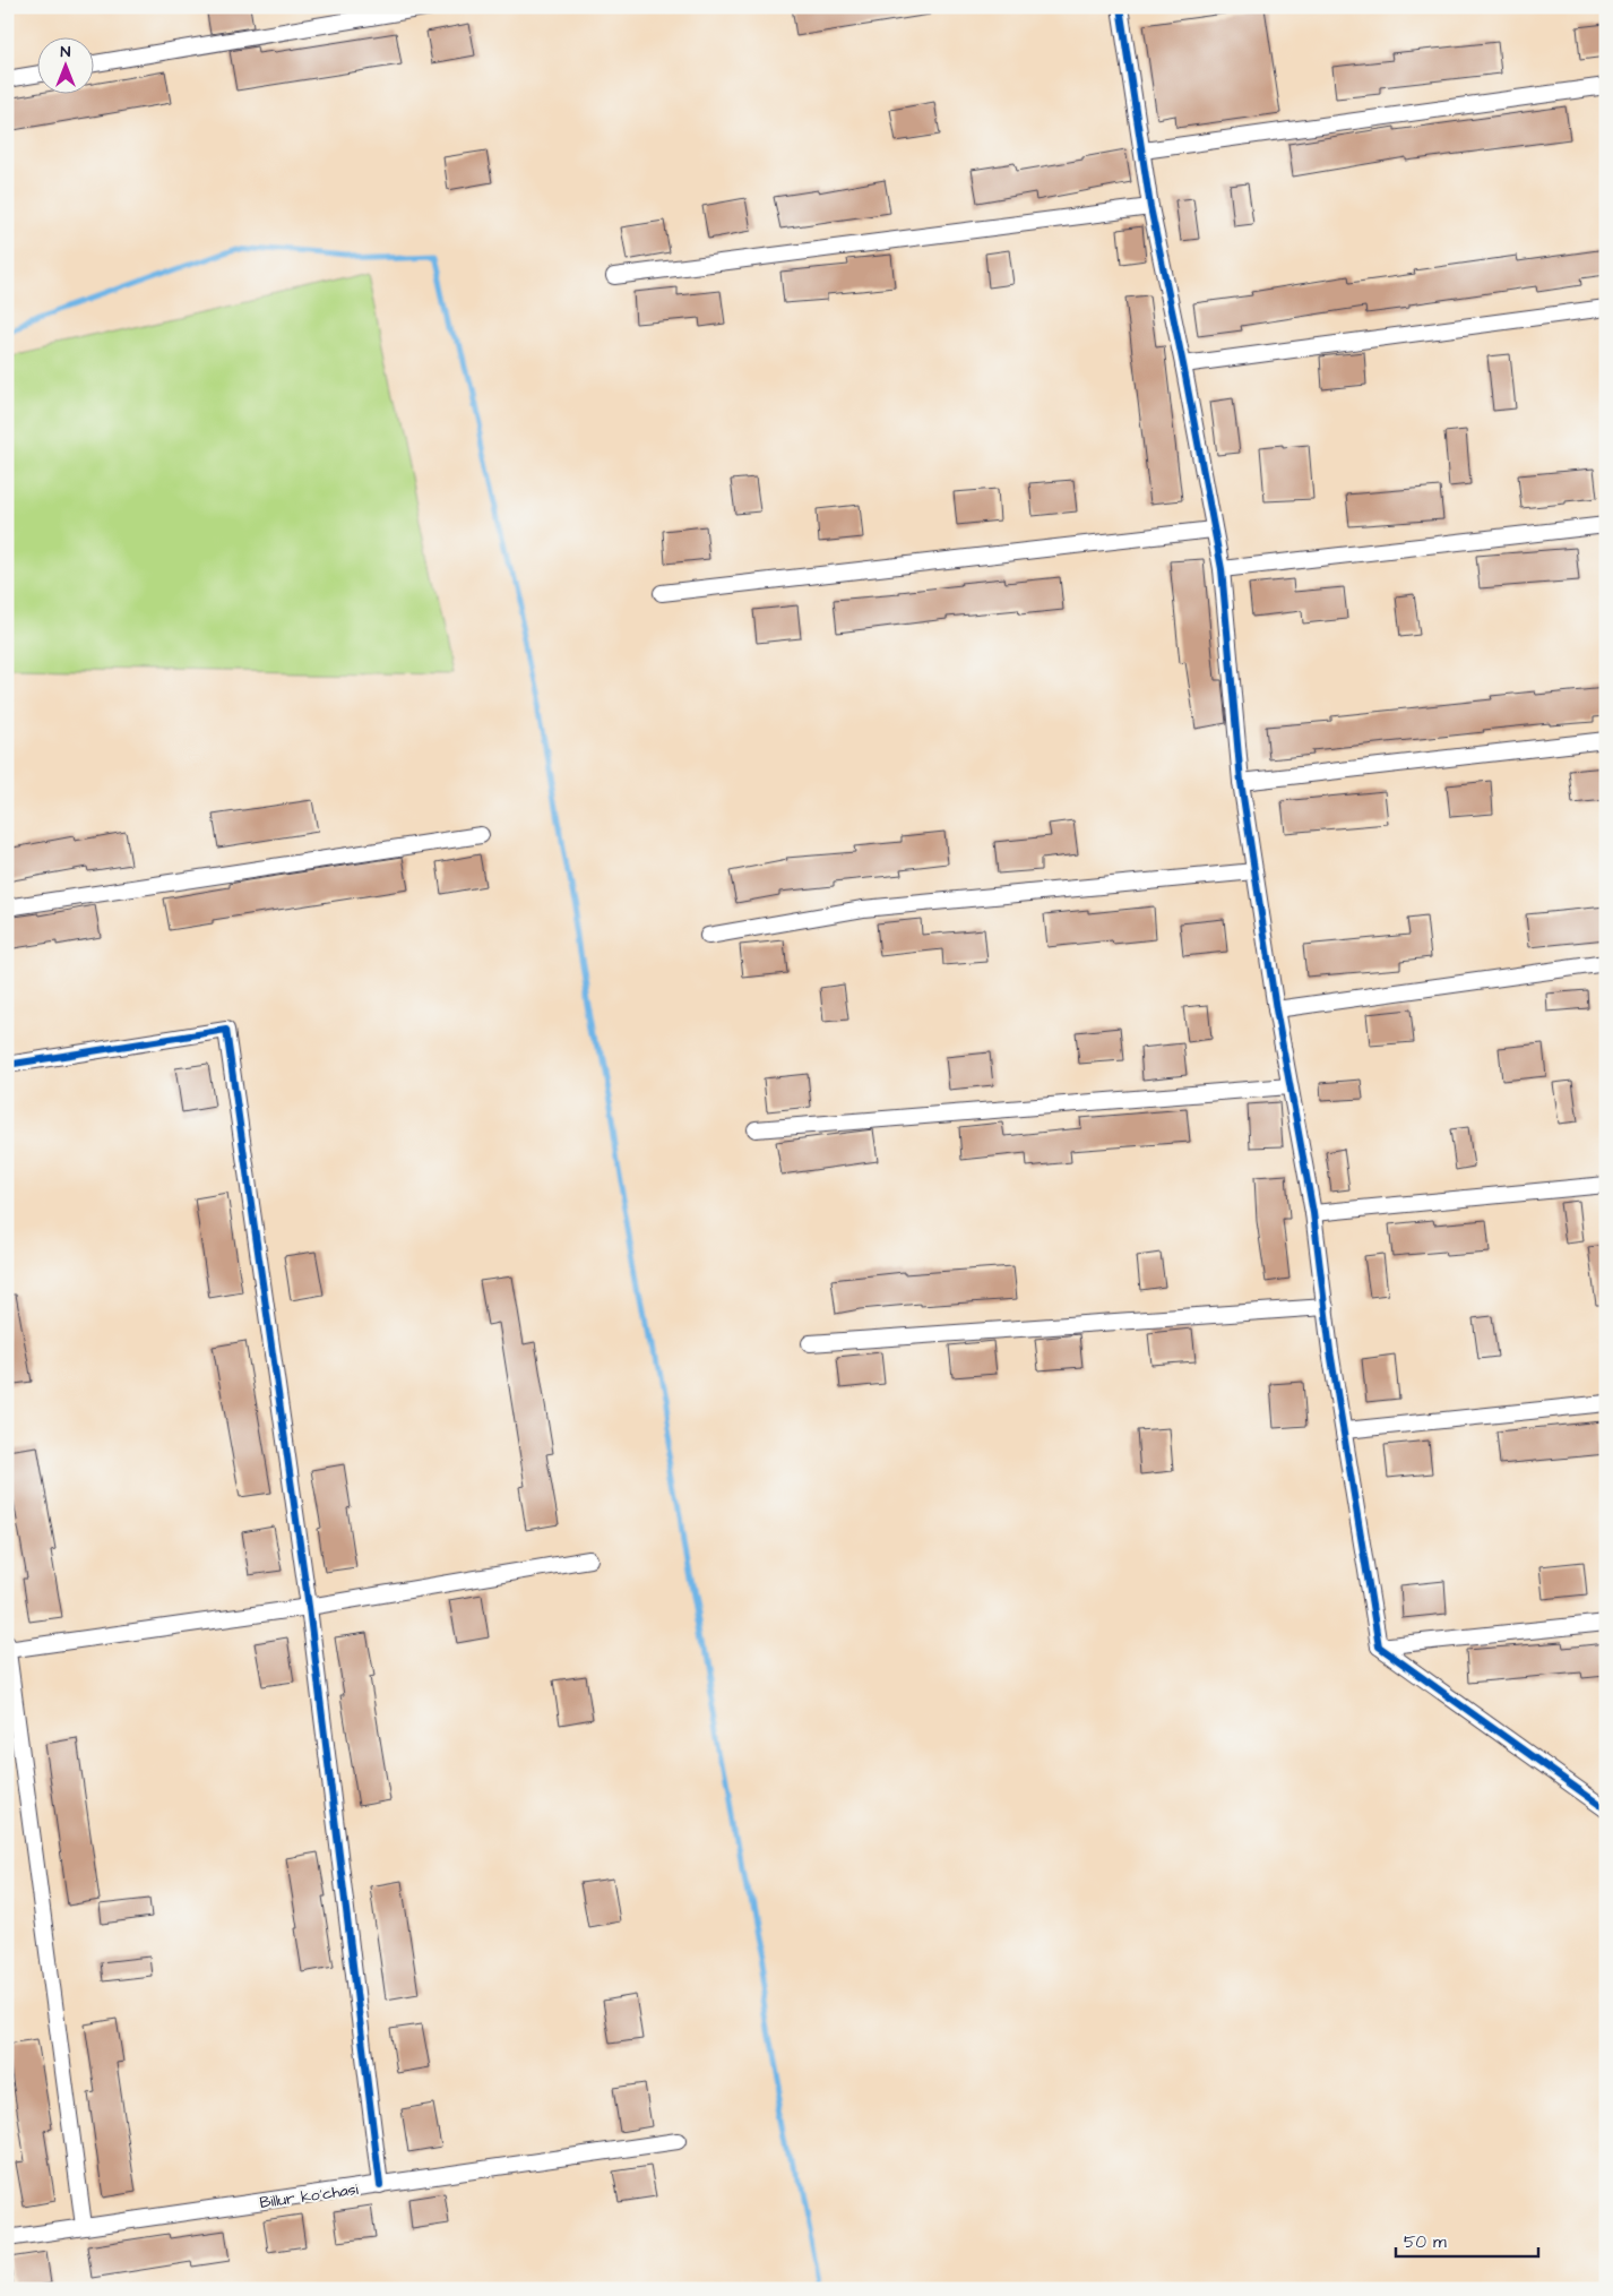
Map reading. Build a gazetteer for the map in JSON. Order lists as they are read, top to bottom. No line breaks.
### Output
{"streets":{"street":["Billur ko'chasi"]},"scale_bar":"50 m","north":"top"}
